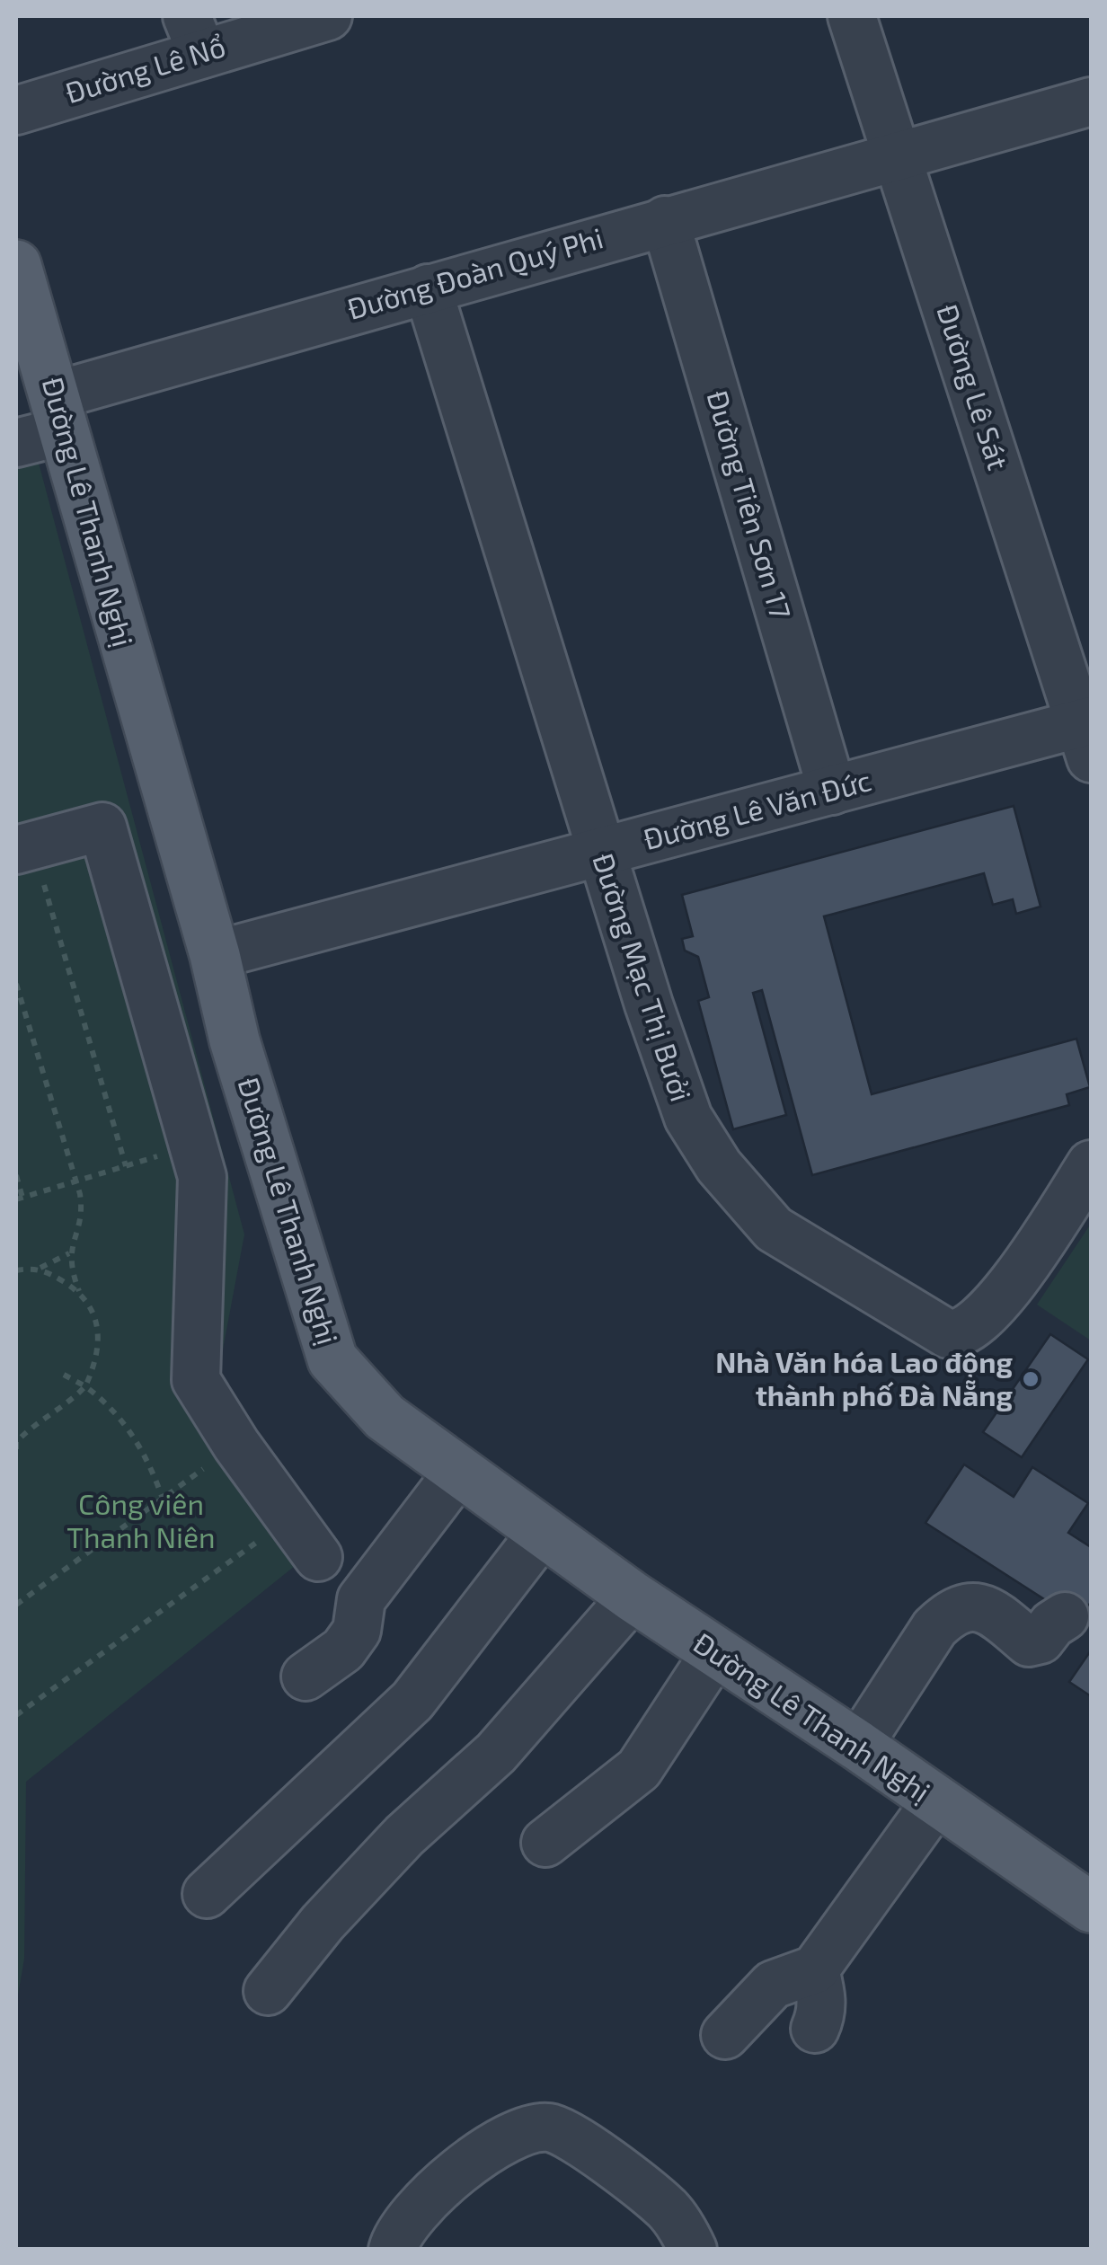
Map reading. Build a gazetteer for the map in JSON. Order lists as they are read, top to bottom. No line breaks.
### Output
{"streets":{"main road":["Đường Lê Thanh Nghị"],"street":["Đường Lê Nổ","Đường Đoàn Quý Phi","Đường Lê Sát","Đường Tiên Sơn 17","Đường Lê Văn Đức","Đường Mạc Thị Bưởi"]},"crossings":[["Đường Đoàn Quý Phi","Đường Lê Sát"],["Đường Đoàn Quý Phi","Đường Tiên Sơn 17"],["Đường Đoàn Quý Phi","Đường Lê Thanh Nghị"],["Đường Đoàn Quý Phi","Đường Mạc Thị Bưởi"],["Đường Lê Sát","Đường Lê Văn Đức"],["Đường Tiên Sơn 17","Đường Lê Văn Đức"],["Đường Lê Thanh Nghị","Đường Lê Văn Đức"],["Đường Lê Văn Đức","Đường Mạc Thị Bưởi"]],"parks":["Công viên Thanh Niên"],"places":["Nhà Văn hóa Lao động thành phố Đà Nẵng"]}
